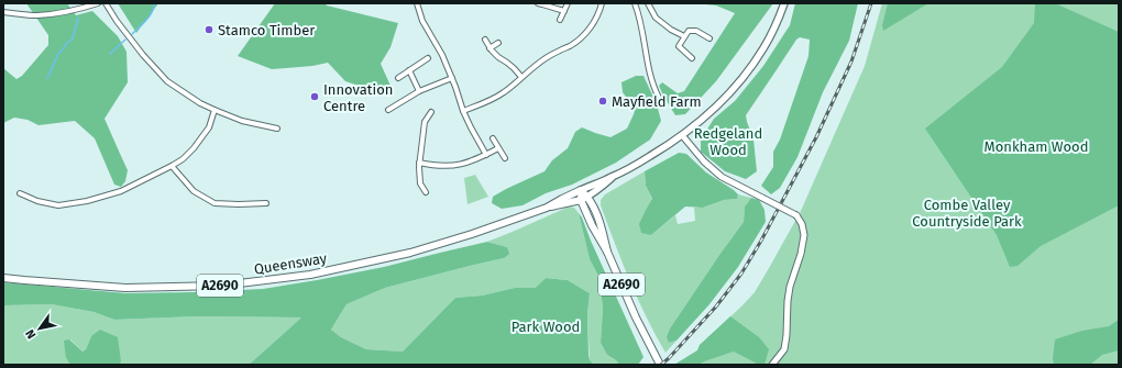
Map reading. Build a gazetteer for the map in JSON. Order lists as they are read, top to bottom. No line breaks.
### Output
{"streets":{"main road":["Queensway","A2690"]},"crossings":[["Queensway","A2690"]],"parks":["Redgeland Wood","Monkham Wood","Combe Valley Countryside Park","Park Wood"],"places":["Stamco Timber","Innovation Centre","Mayfield Farm"],"north":"bottom left"}
